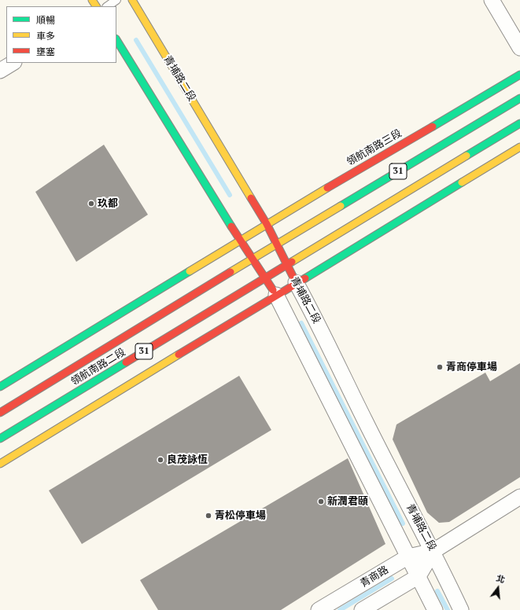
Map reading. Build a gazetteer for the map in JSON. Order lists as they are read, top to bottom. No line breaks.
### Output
{"streets":{"main road":["青埔路二段","領航南路三段","31","領航南路二段"],"street":["青商路"]},"crossings":[["青埔路二段","領航南路三段"],["青埔路二段","31"],["青埔路二段","領航南路二段"],["青埔路二段","青商路"],["領航南路三段","31"],["31","領航南路二段"]],"places":["玖都","青商停車場","良茂詠恆","新潤君頤","青松停車場"],"legend":["順暢","車多","壅塞"],"north":"top"}
